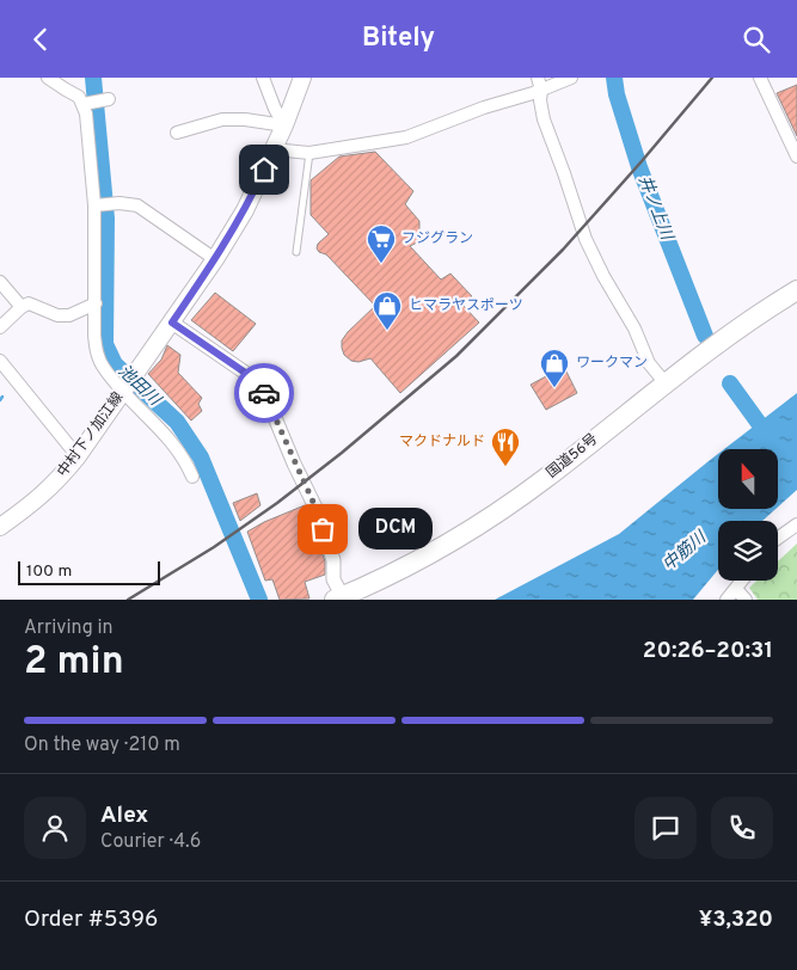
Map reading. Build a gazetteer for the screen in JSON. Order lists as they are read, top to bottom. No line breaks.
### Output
{"streets":{"highway":["国道56号"],"main road":["中村下ノ加江線"]},"water":["井ノ上川","池田川","中筋川"],"places":{"supermarket":["フジグラン"],"shop":["ヒマラヤスポーツ","ワークマン"],"restaurant":["マクドナルド"],"other":["DCM"]},"scale_bar":"100 m","north":"top","page":{"header":"Bitely","bubble":"DCM","scale":"100 m","heading":["2 min","Arriving in","20:26–20:31"],"panel":["Alex","Courier · 4.6","Order #5396","¥3,320"],"bar":"On the way · 210 m"}}
